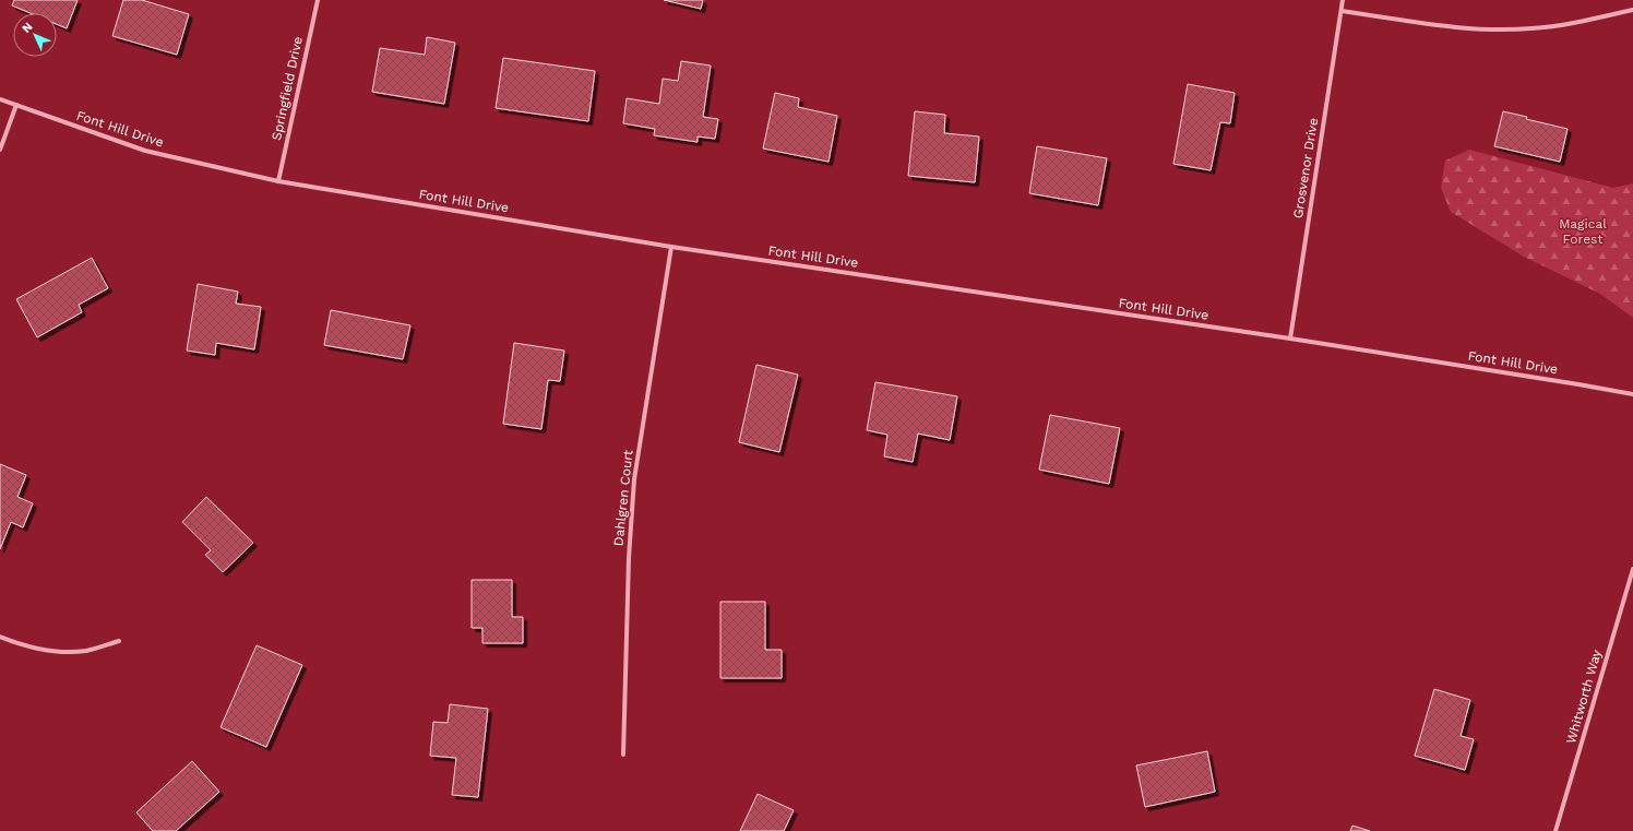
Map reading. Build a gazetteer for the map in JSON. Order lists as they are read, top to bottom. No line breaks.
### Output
{"streets":{"street":["Springfield Drive","Font Hill Drive","Grosvenor Drive","Dahlgren Court","Whitworth Way"]},"crossings":[["Springfield Drive","Font Hill Drive"],["Font Hill Drive","Grosvenor Drive"],["Font Hill Drive","Dahlgren Court"]],"parks":["Magical Forest"],"north":"top left"}
